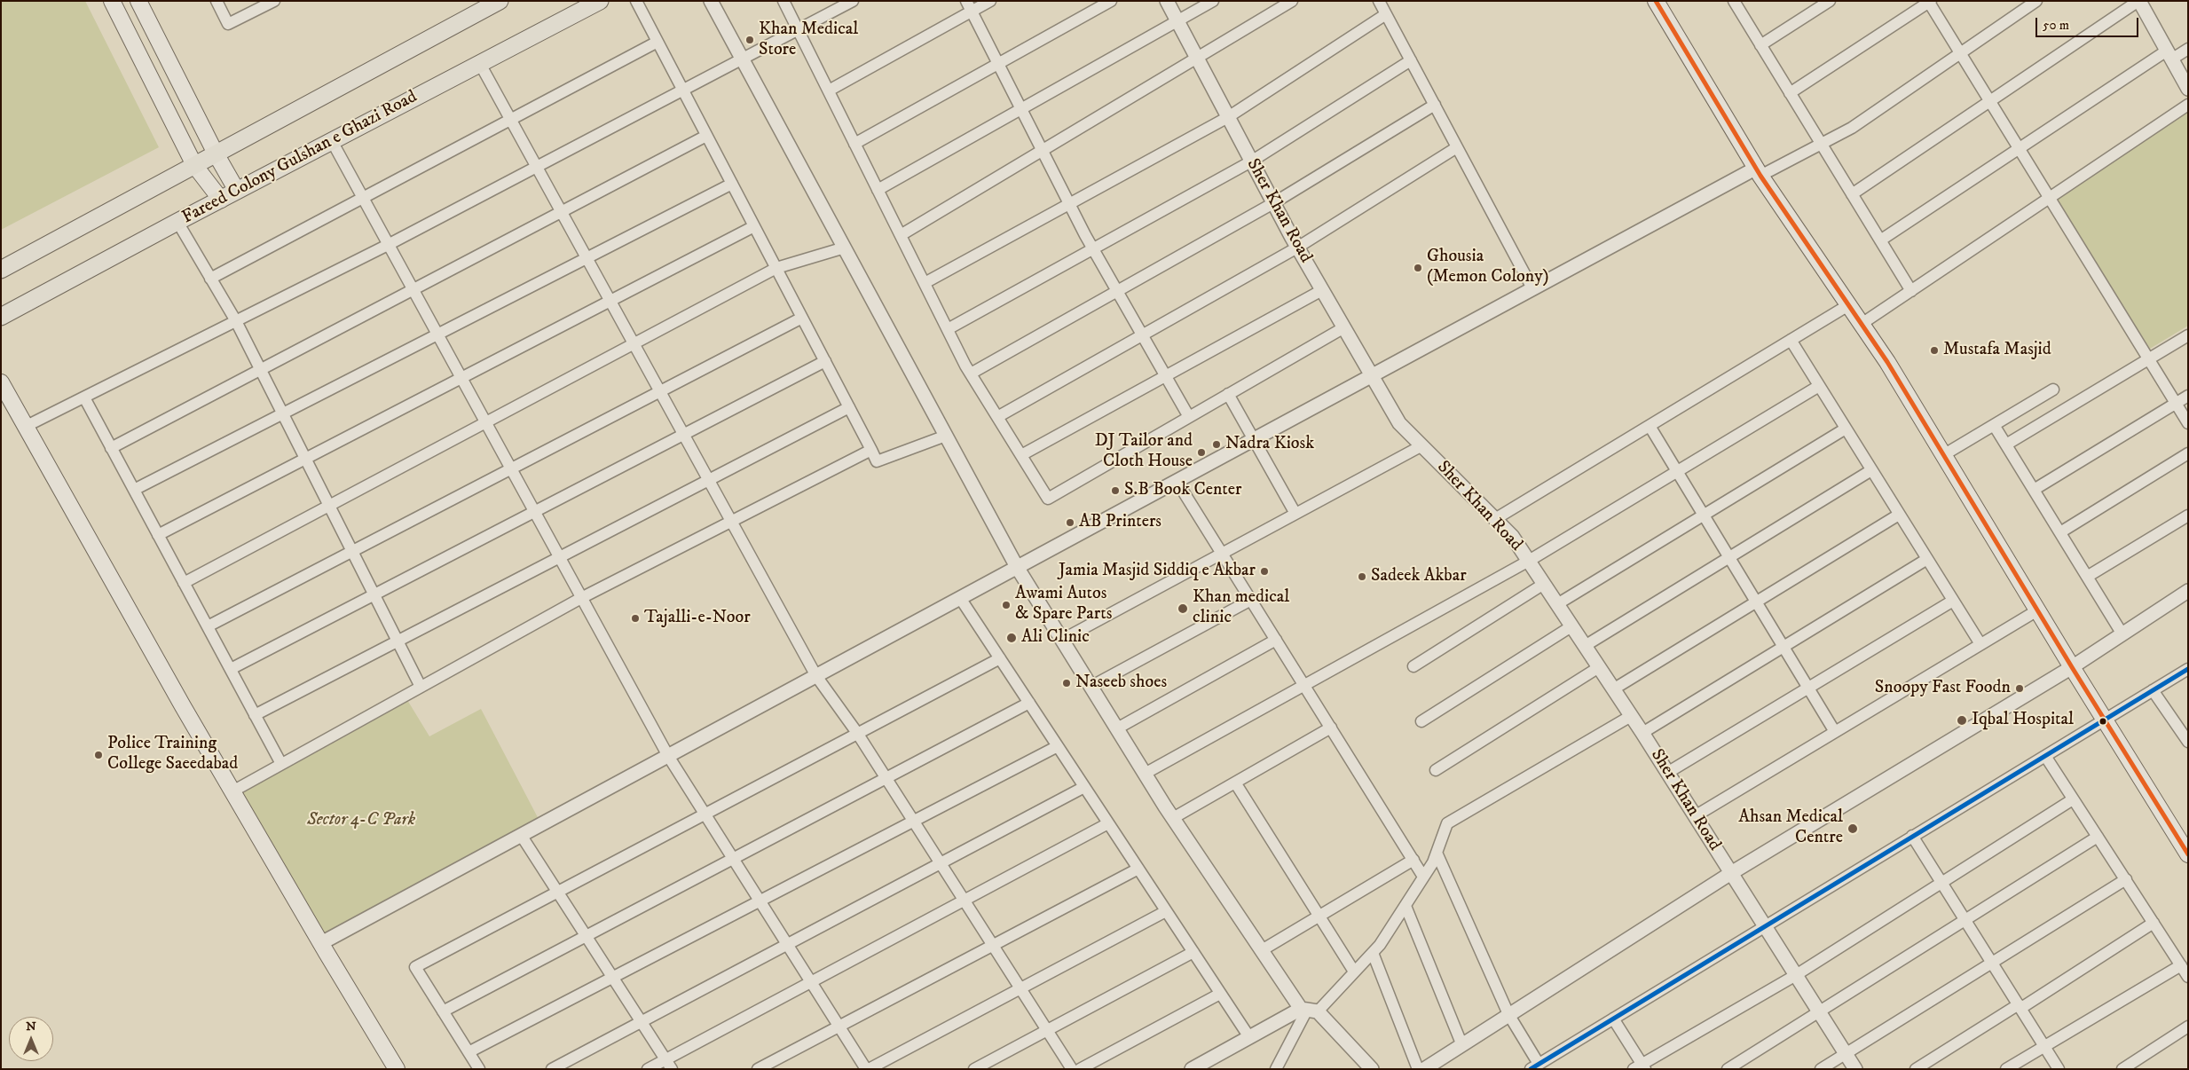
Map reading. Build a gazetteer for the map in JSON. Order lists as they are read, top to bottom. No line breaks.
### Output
{"streets":{"main road":["Fareed Colony Gulshan e Ghazi Road"],"street":["Sher Khan Road"]},"parks":["Sector 4-C Park"],"places":["Khan Medical Store","Ghousia (Memon Colony)","Mustafa Masjid","Nadra Kiosk","DJ Tailor and Cloth House","S.B Book Center","AB Printers","Jamia Masjid Siddiq e Akbar","Sadeek Akbar","Awami Autos & Spare Parts","Khan medical clinic","Tajalli-e-Noor","Ali Clinic","Naseeb shoes","Snoopy Fast Foodn","Iqbal Hospital","Police Training College Saeedabad","Ahsan Medical Centre"],"scale_bar":"50 m","north":"top"}
